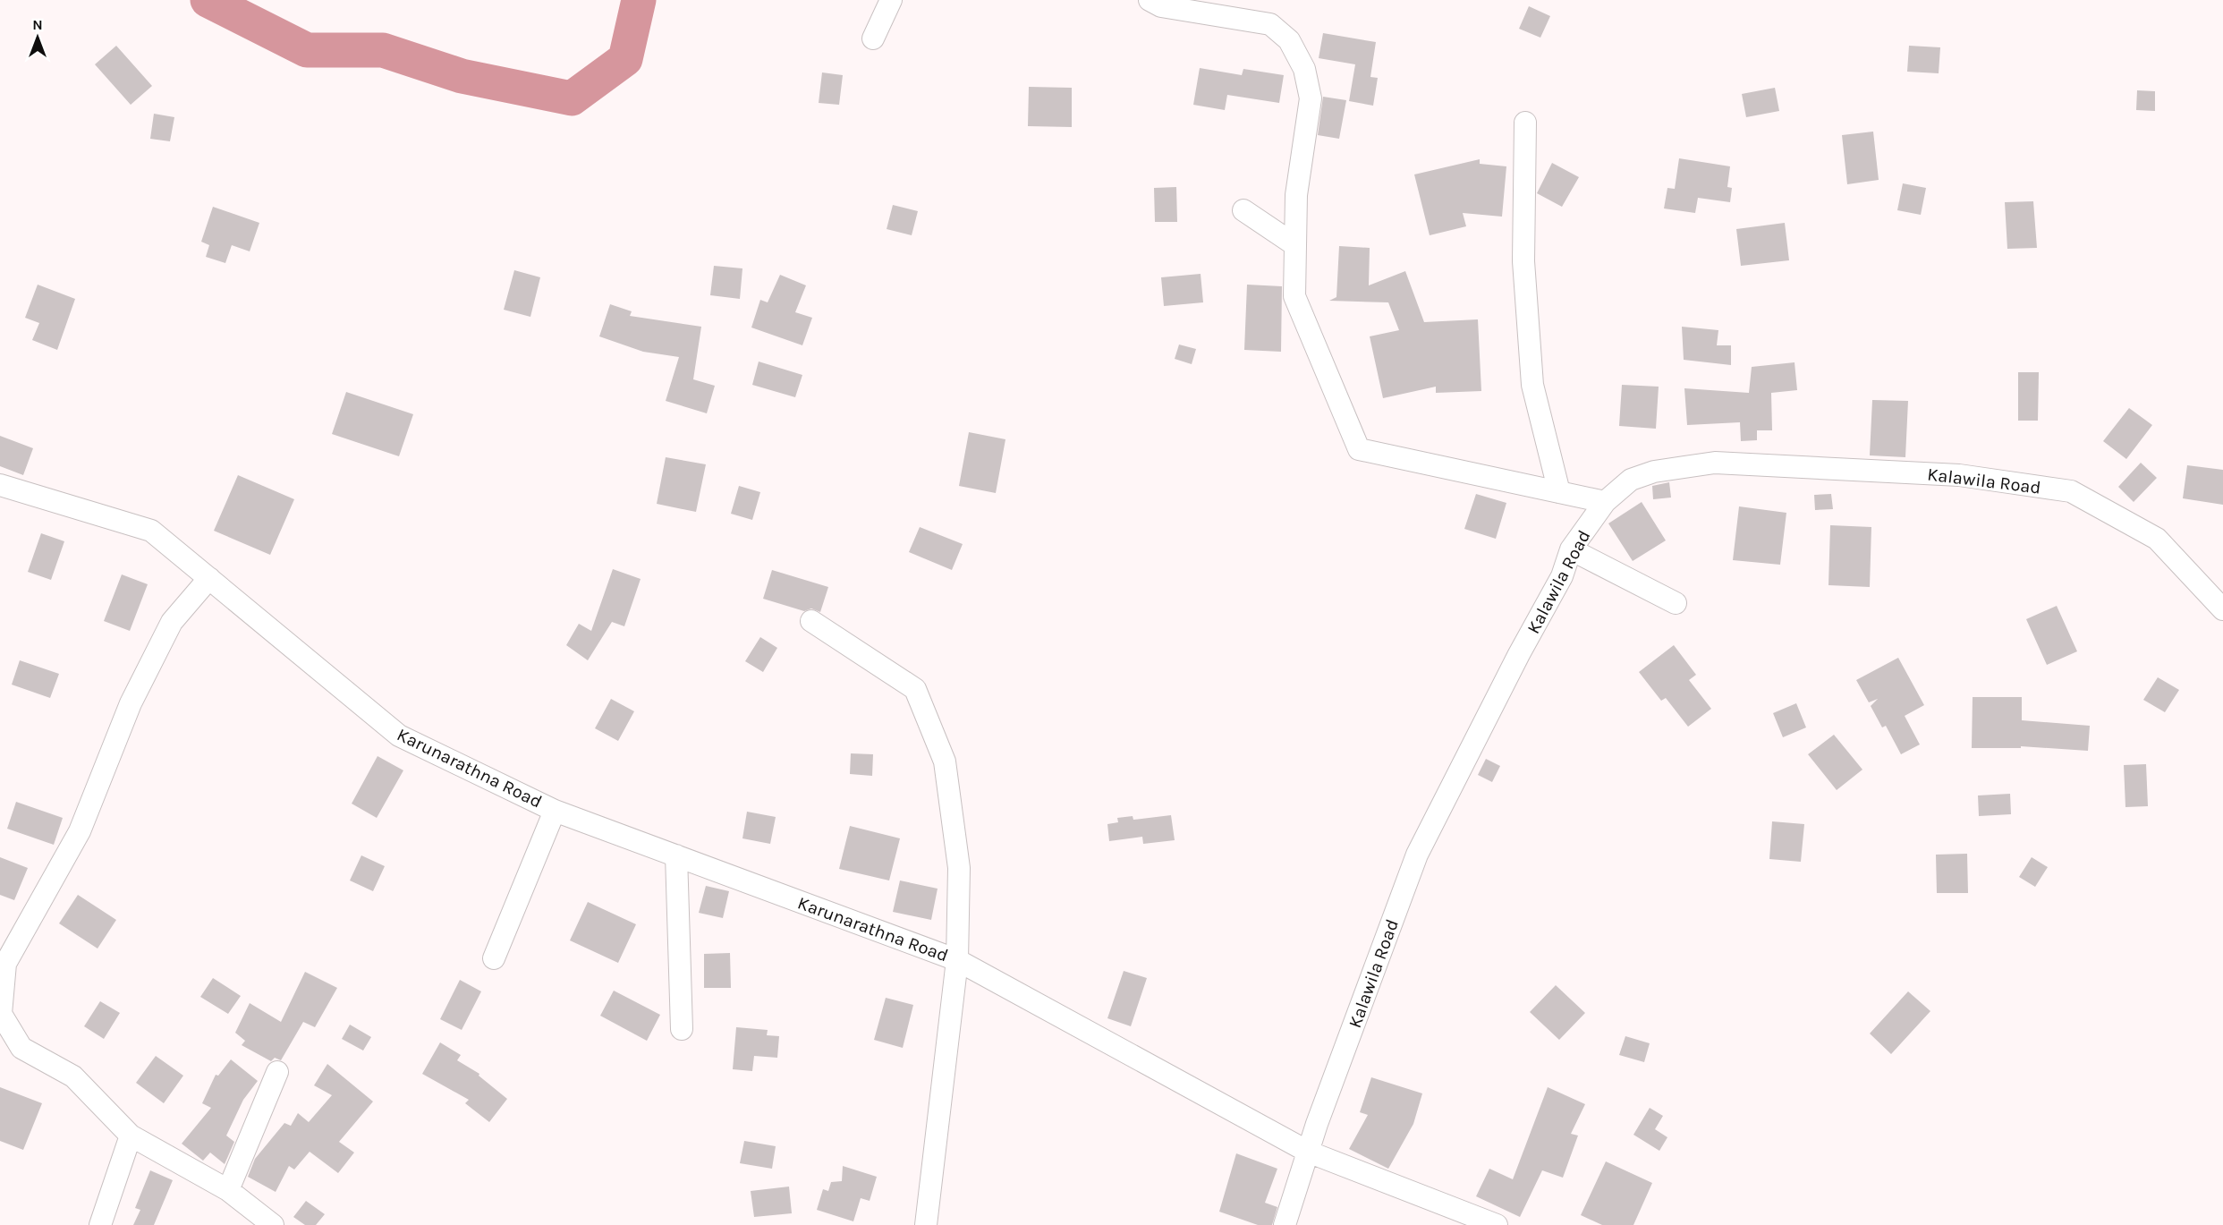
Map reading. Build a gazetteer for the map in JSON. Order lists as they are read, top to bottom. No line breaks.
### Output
{"streets":{"street":["Kalawila Road","Karunarathna Road"]},"crossings":[["Kalawila Road","Karunarathna Road"]],"north":"top"}
